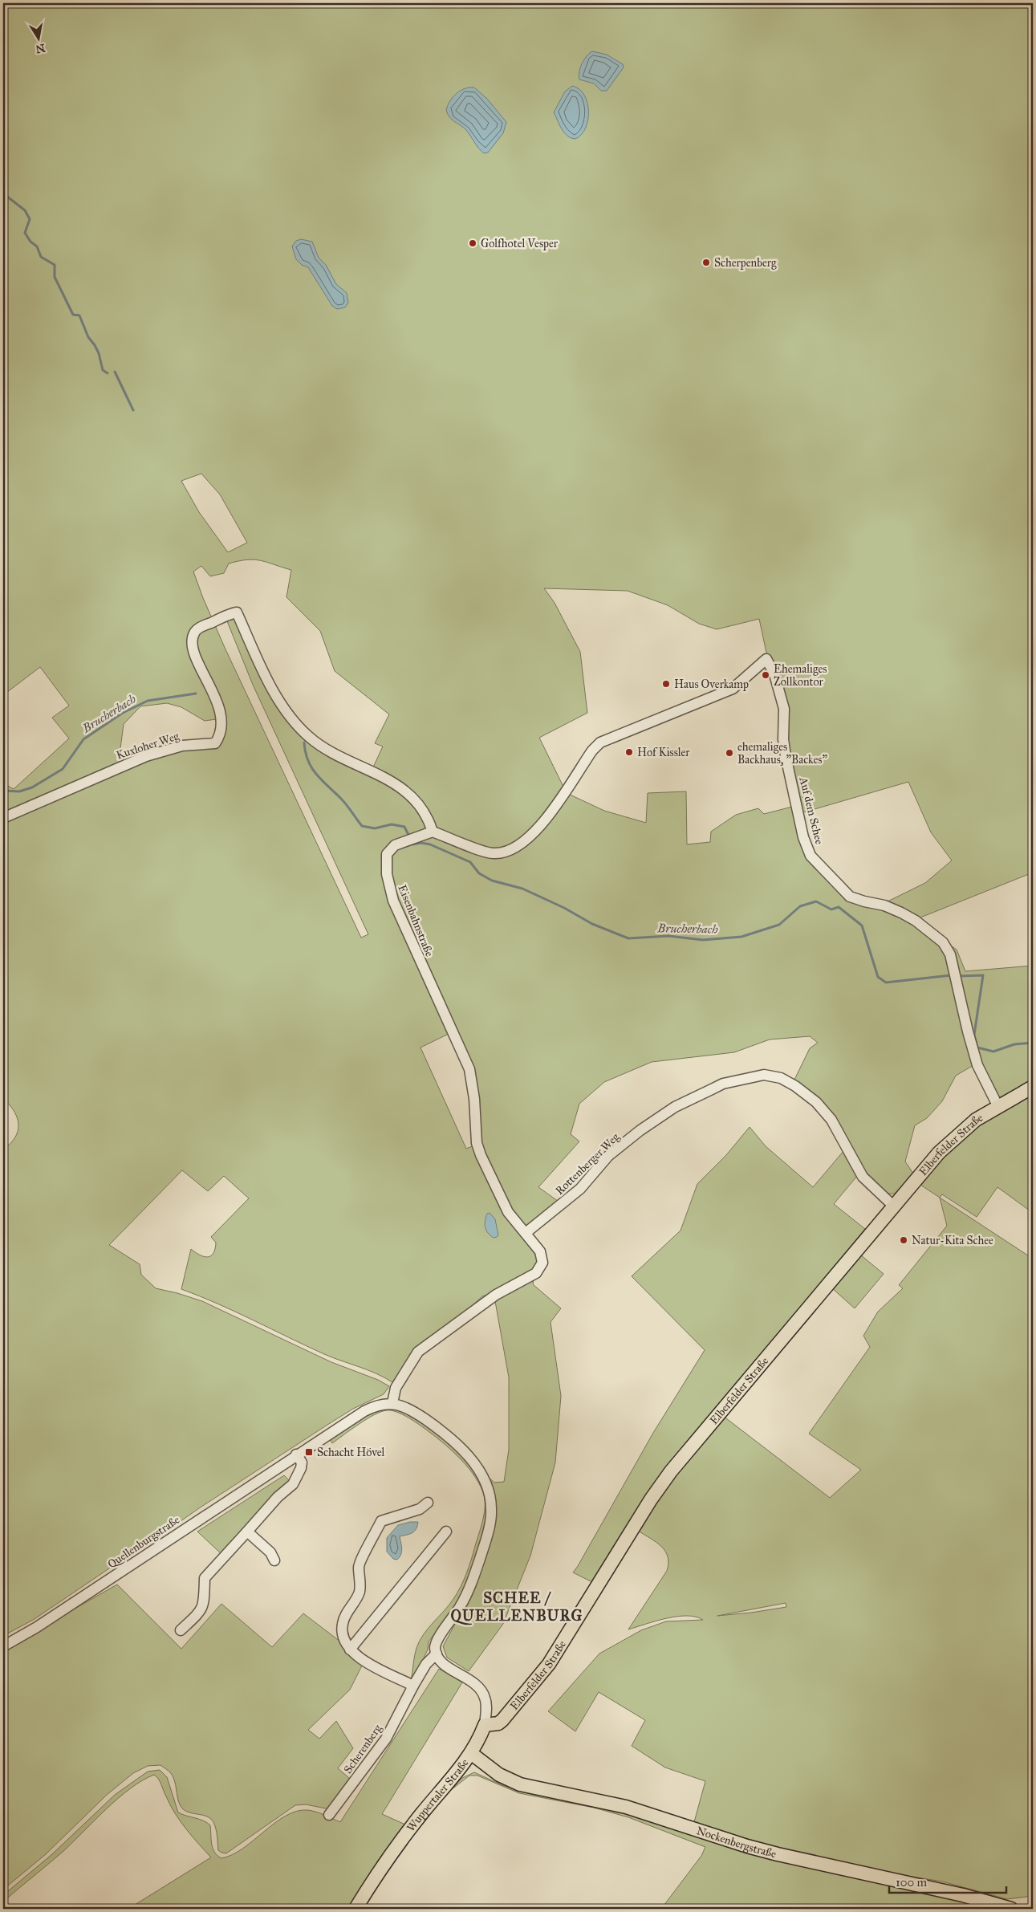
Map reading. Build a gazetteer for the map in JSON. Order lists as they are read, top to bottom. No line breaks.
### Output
{"streets":{"main road":["Elberfelder Straße","Wuppertaler Straße","Nockenbergstraße"],"street":["Kuxloher Weg","Auf dem Schee","Eisenbahnstraße","Rottenberger Weg","Quellenburgstraße","Scherenberg"]},"crossings":[["Kuxloher Weg","Auf dem Schee"],["Kuxloher Weg","Eisenbahnstraße"],["Auf dem Schee","Eisenbahnstraße"],["Auf dem Schee","Elberfelder Straße"],["Eisenbahnstraße","Rottenberger Weg"],["Elberfelder Straße","Rottenberger Weg"],["Elberfelder Straße","Wuppertaler Straße"],["Scherenberg","Wuppertaler Straße"],["Wuppertaler Straße","Nockenbergstraße"]],"districts":["SCHEE / QUELLENBURG"],"water":["Brucherbach"],"places":{"other":["Golfhotel Vesper","Scherpenberg","Ehemaliges Zollkontor","Haus Overkamp","Hof Kissler","ehemaliges Backhaus, \"Backes\"","Natur-Kita Schee"],"transit":["Schacht Hövel"]},"scale_bar":"100 m","north":"bottom"}
